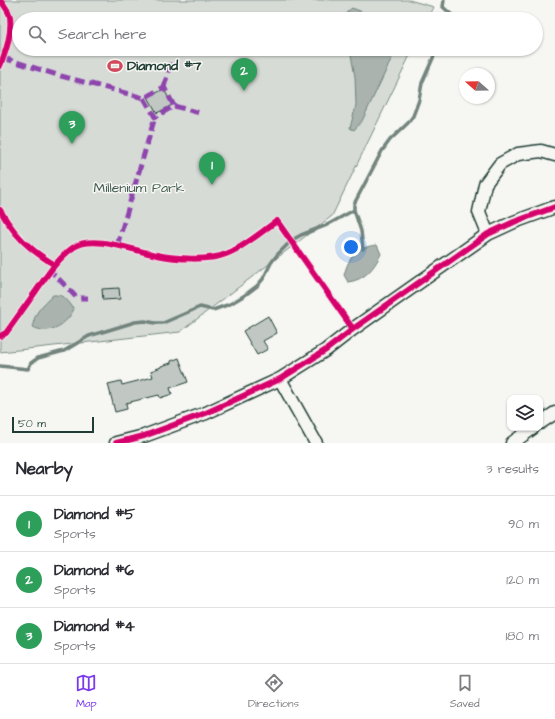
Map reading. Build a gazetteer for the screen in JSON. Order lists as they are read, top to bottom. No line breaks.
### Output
{"parks":["Millenium Park"],"places":{"sports":["Diamond #7"]},"scale_bar":"50 m","north":"left","page":{"search":"Search here","pins":["2","3","1"],"scale":"50 m","heading":["Nearby","3 results"],"list":[{"mark":"1","name":"Diamond #5","note":"Sports","value":"90 m"},{"mark":"2","name":"Diamond #6","note":"Sports","value":"120 m"},{"mark":"3","name":"Diamond #4","note":"Sports","value":"180 m"}],"nav":["Map","Directions","Saved"]}}
